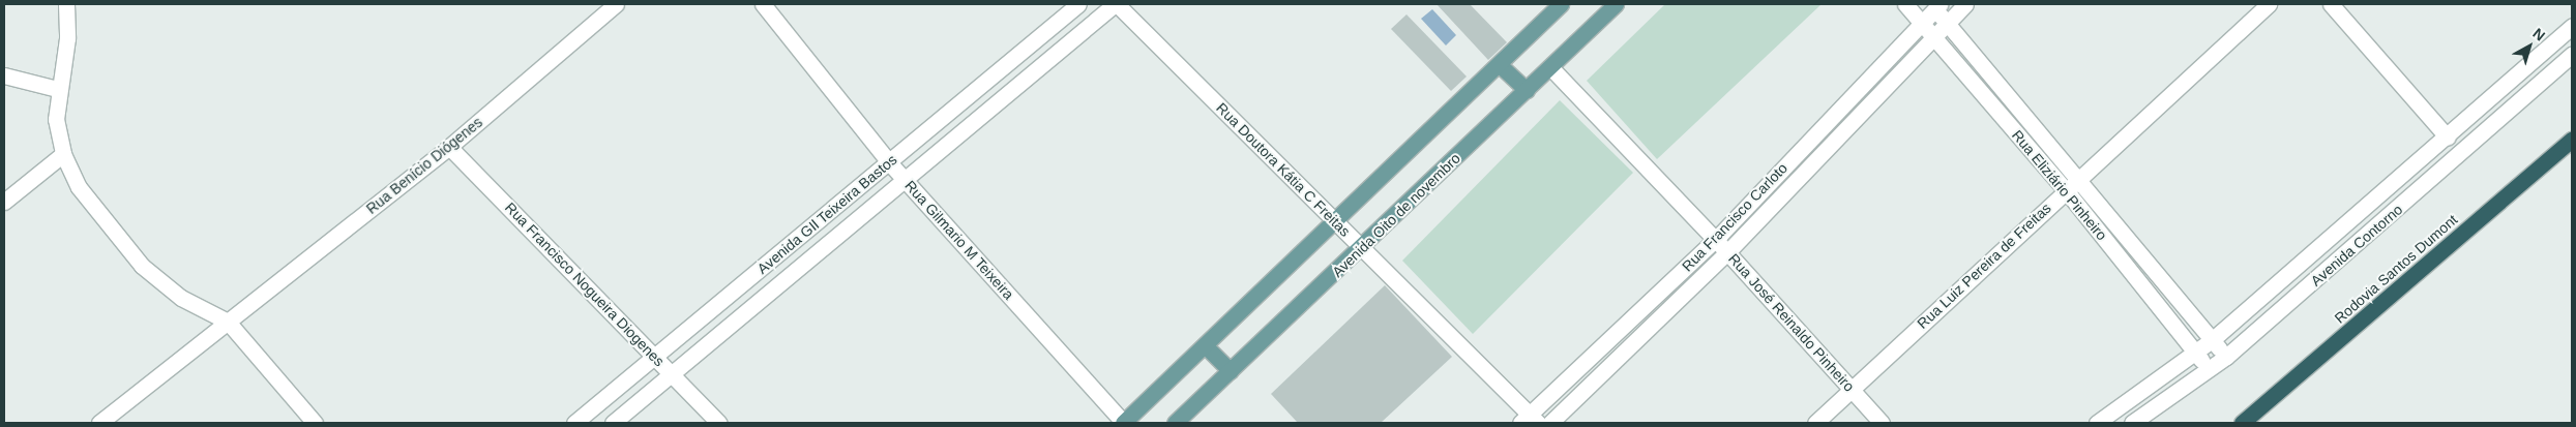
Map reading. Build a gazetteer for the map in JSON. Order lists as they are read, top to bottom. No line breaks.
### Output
{"streets":{"highway":["Rodovia Santos Dumont"],"main road":["Avenida Oito de novembro"],"street":["Rua Benício Diógenes","Rua Doutora Kátia C Freitas","Rua Eliziário Pinheiro","Avenida GIl Teixeira Bastos","Rua Francisco Carloto","Rua Gilmario M Teixeira","Avenida Contorno","Rua Luiz Pereira de Freitas","Rua Francisco Nogueira Diogenes","Rua José Reinaldo Pinheiro"]},"crossings":[["Rua Benício Diógenes","Rua Francisco Nogueira Diogenes"],["Rua Doutora Kátia C Freitas","Avenida GIl Teixeira Bastos"],["Rua Doutora Kátia C Freitas","Avenida Oito de novembro"],["Rua Doutora Kátia C Freitas","Rua Francisco Carloto"],["Rua Eliziário Pinheiro","Rua Francisco Carloto"],["Rua Eliziário Pinheiro","Avenida Contorno"],["Rua Eliziário Pinheiro","Rua Luiz Pereira de Freitas"],["Avenida GIl Teixeira Bastos","Rua Gilmario M Teixeira"],["Avenida GIl Teixeira Bastos","Rua Francisco Nogueira Diogenes"],["Avenida Oito de novembro","Rua José Reinaldo Pinheiro"],["Rua Francisco Carloto","Rua José Reinaldo Pinheiro"],["Rua Luiz Pereira de Freitas","Rua José Reinaldo Pinheiro"]],"north":"top right"}
